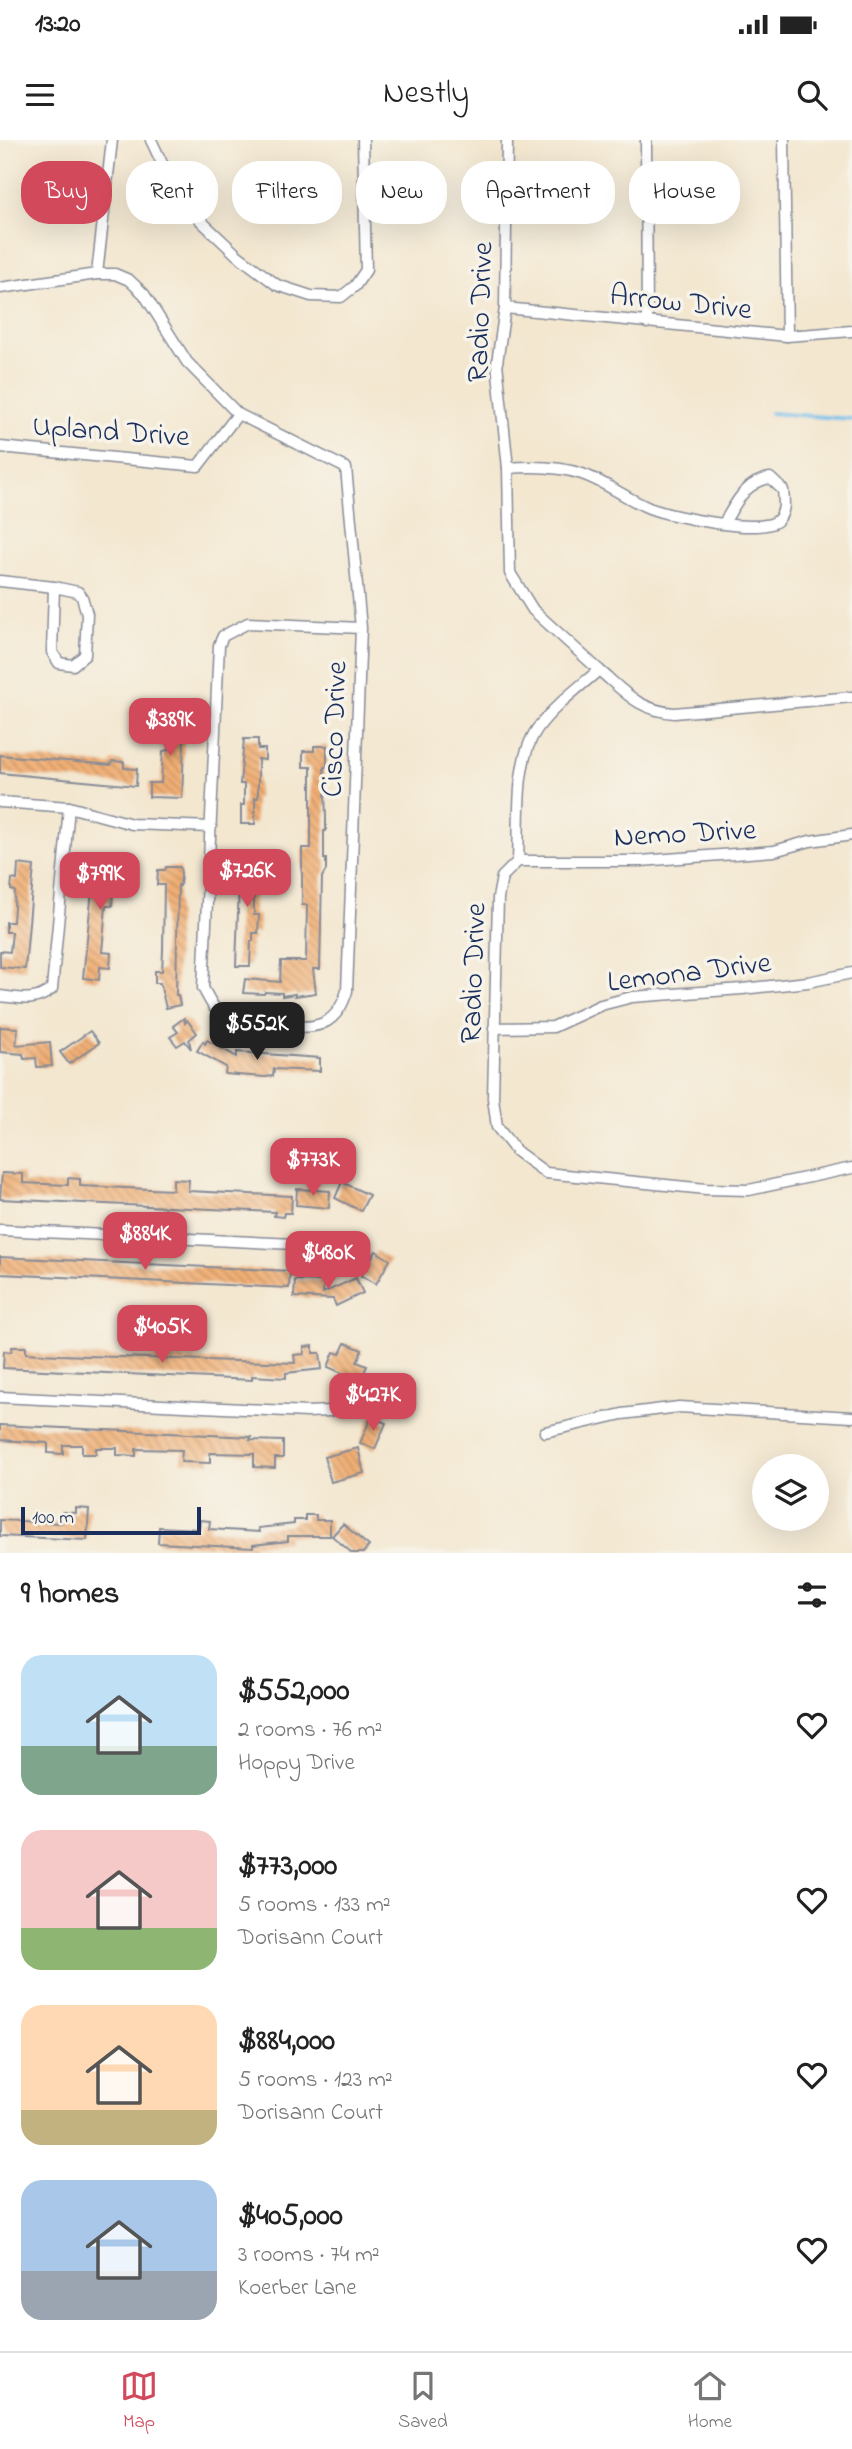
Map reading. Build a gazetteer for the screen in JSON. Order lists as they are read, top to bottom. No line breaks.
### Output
{"streets":{"street":["Arrow Drive","Radio Drive","Upland Drive","Cisco Drive","Nemo Drive","Lemona Drive"]},"crossings":[["Arrow Drive","Radio Drive"],["Radio Drive","Nemo Drive"],["Radio Drive","Lemona Drive"],["Upland Drive","Cisco Drive"]],"scale_bar":"100 m","page":{"status":"13:20","header":"Nestly","chip":["Buy","Rent","Filters","New","Apartment","House"],"price":["$389K","$726K","$799K","$552K","$773K","$884K","$480K","$405K","$427K"],"scale":"100 m","heading":"9 homes","list":[{"name":"$552,000","note":"2 rooms · 76 m² · Hoppy Drive"},{"name":"$773,000","note":"5 rooms · 133 m² · Dorisann Court"},{"name":"$884,000","note":"5 rooms · 123 m² · Dorisann Court"},{"name":"$405,000","note":"3 rooms · 74 m² · Koerber Lane"}],"tabs":["Map","Saved","Home"]}}
